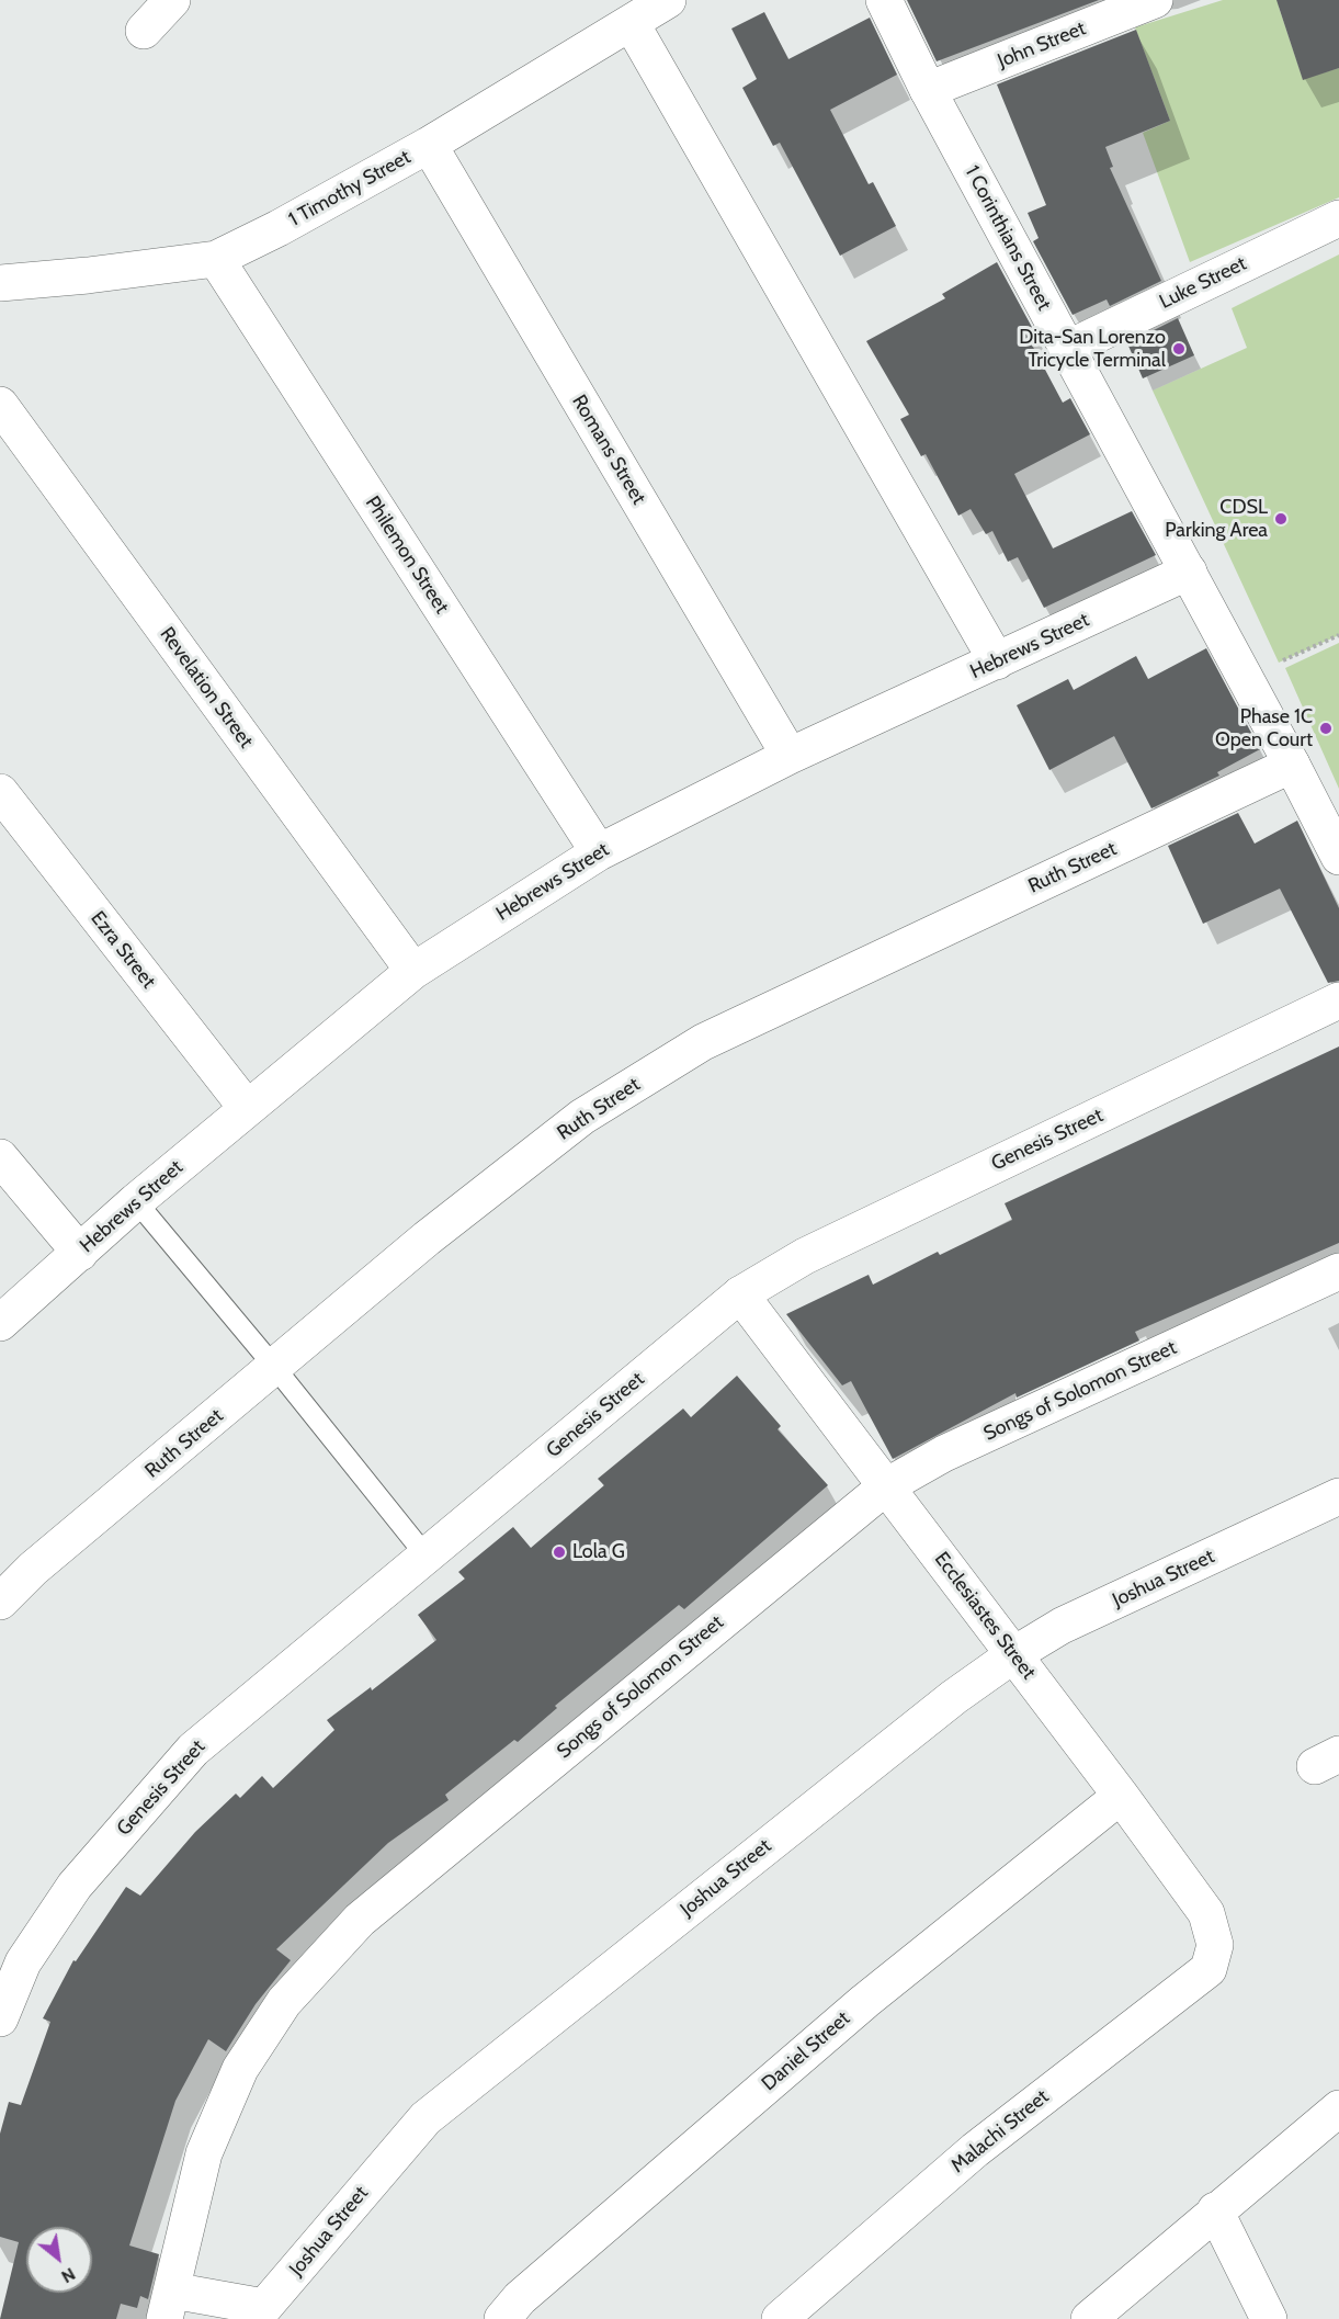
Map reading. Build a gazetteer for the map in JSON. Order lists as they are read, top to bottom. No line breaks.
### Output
{"streets":{"street":["John Street","1 Timothy Street","1 Corinthians Street","Luke Street","Romans Street","Philemon Street","Hebrews Street","Revelation Street","Ruth Street","Ezra Street","Genesis Street","Songs of Solomon Street","Joshua Street","Ecclesiastes Street","Daniel Street","Malachi Street"]},"crossings":[["John Street","1 Corinthians Street"],["1 Timothy Street","Romans Street"],["1 Timothy Street","Philemon Street"],["1 Corinthians Street","Luke Street"],["1 Corinthians Street","Hebrews Street"],["1 Corinthians Street","Ruth Street"],["Romans Street","Hebrews Street"],["Philemon Street","Hebrews Street"],["Hebrews Street","Revelation Street"],["Hebrews Street","Ezra Street"],["Genesis Street","Ecclesiastes Street"],["Songs of Solomon Street","Joshua Street"],["Songs of Solomon Street","Ecclesiastes Street"],["Joshua Street","Ecclesiastes Street"],["Ecclesiastes Street","Daniel Street"],["Ecclesiastes Street","Malachi Street"]],"places":["Dita-San Lorenzo Tricycle Terminal","CDSL Parking Area","Phase 1C Open Court","Lola G"],"north":"bottom right"}
